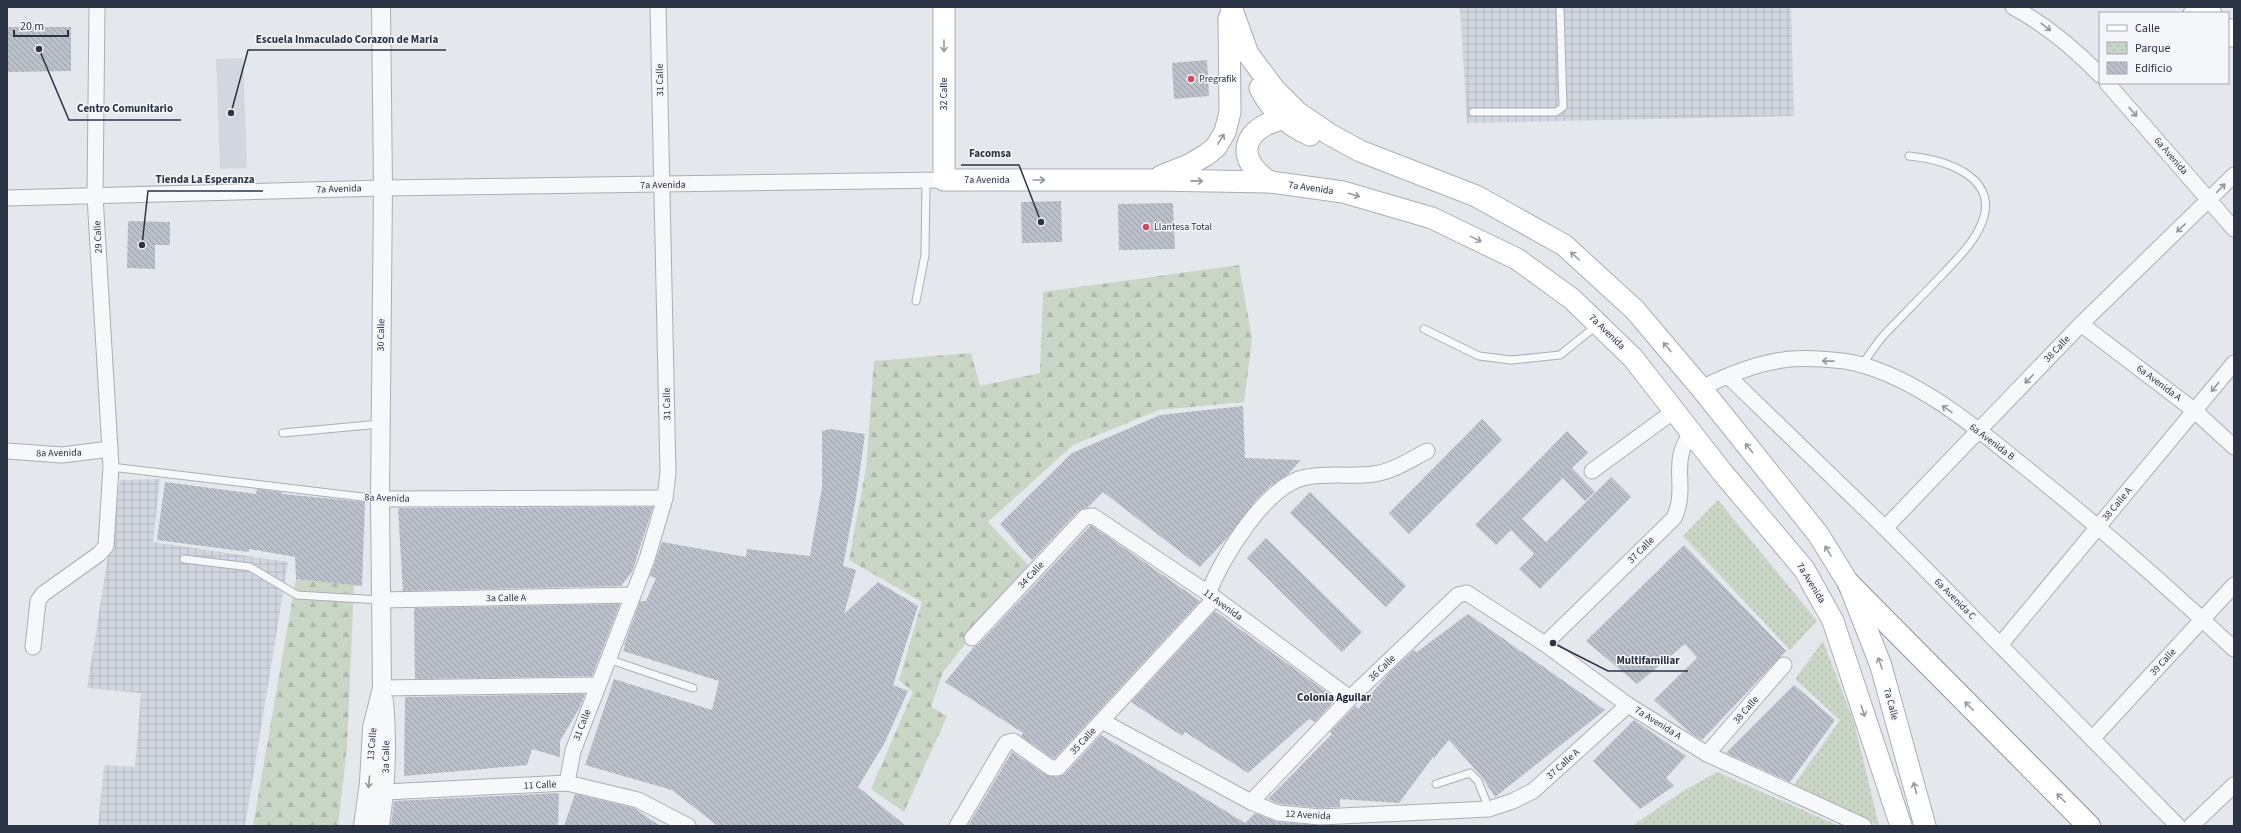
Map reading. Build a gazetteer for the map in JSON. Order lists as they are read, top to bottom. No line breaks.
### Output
{"streets":{"main road":["32 Calle","7a Avenida","7a Calle"],"street":["31 Calle","6a Avenida","29 Calle","30 Calle","38 Calle","6a Avenida A","6a Avenida B","8a Avenida","38 Calle A","37 Calle","34 Calle","3a Calle A","6a Avenida C","11 Avenida","39 Calle","36 Calle","7a Avenida A","35 Calle","13 Calle","3a Calle","37 Calle A","11 Calle","12 Avenida"]},"crossings":[["31 Calle","7a Avenida"],["31 Calle","8a Avenida"],["31 Calle","3a Calle A"],["31 Calle","11 Calle"],["32 Calle","7a Avenida"],["6a Avenida","38 Calle"],["7a Avenida","29 Calle"],["7a Avenida","30 Calle"],["7a Avenida","37 Calle"],["29 Calle","8a Avenida"],["30 Calle","8a Avenida"],["30 Calle","3a Calle A"],["30 Calle","13 Calle"],["38 Calle","6a Avenida A"],["38 Calle","6a Avenida B"],["38 Calle","6a Avenida C"],["38 Calle","7a Avenida A"],["6a Avenida A","38 Calle A"],["6a Avenida B","38 Calle A"],["6a Avenida B","6a Avenida C"],["6a Avenida B","39 Calle"],["38 Calle A","6a Avenida C"],["37 Calle","7a Avenida A"],["34 Calle","11 Avenida"],["6a Avenida C","39 Calle"],["11 Avenida","36 Calle"],["11 Avenida","35 Calle"],["36 Calle","7a Avenida A"],["36 Calle","12 Avenida"],["7a Avenida A","37 Calle A"],["35 Calle","12 Avenida"],["13 Calle","3a Calle"],["3a Calle","11 Calle"],["37 Calle A","12 Avenida"]],"one_way":["32 Calle","6a Avenida","7a Avenida","6a Avenida B","7a Calle","13 Calle"],"districts":["Colonia Aguilar"],"places":["Centro Comunitario","Pregrafik","Escuela Inmaculado Corazon de Maria","Facomsa","Llantesa Total","Tienda La Esperanza","Multifamiliar"],"legend":["Calle","Parque","Edificio"],"scale_bar":"20 m"}
